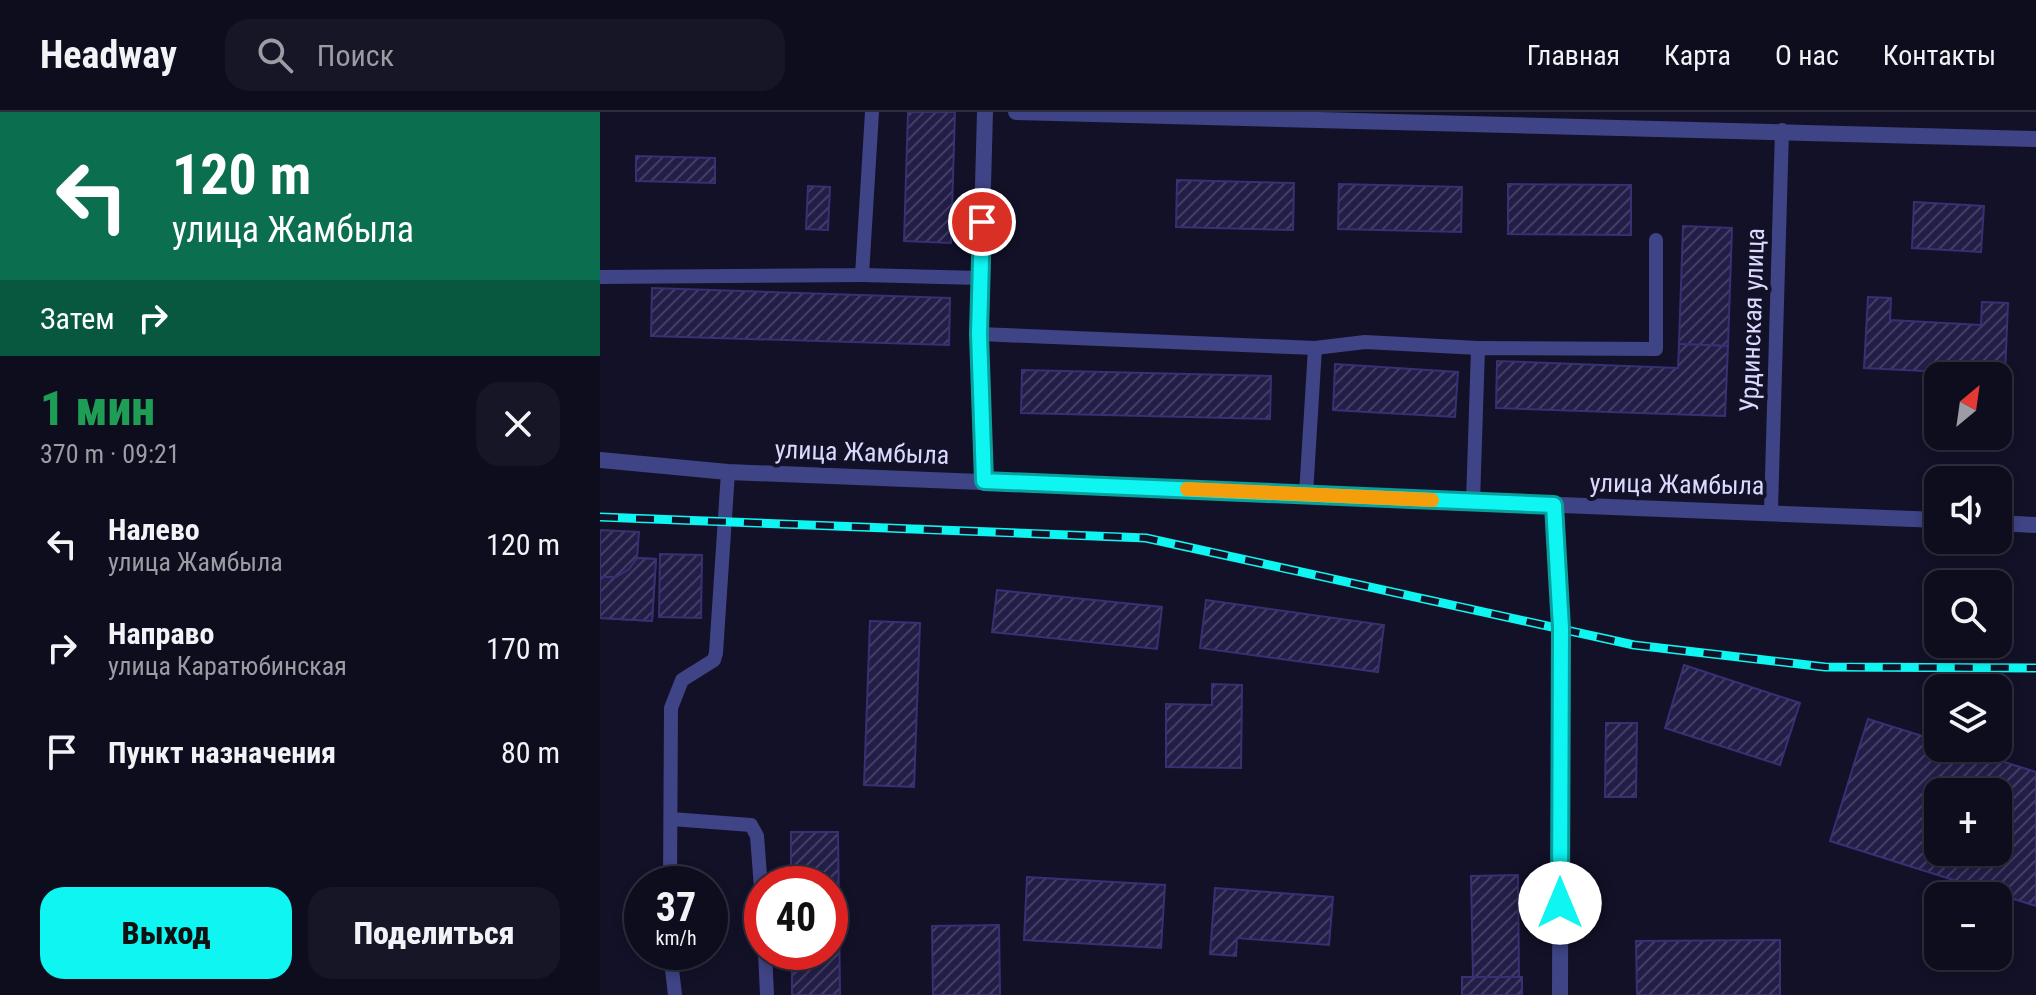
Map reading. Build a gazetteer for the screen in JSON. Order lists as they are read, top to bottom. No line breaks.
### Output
{"streets":{"street":["улица Жамбыла"],"lane":["Урдинская улица"]},"crossings":[["Урдинская улица","улица Жамбыла"]],"north":"top right","page":{"header":"Headway","search":"Поиск","nav":["Главная","Карта","О нас","Контакты"],"turn":["120 m","улица Жамбыла"],"then":"Затем","heading":["1 мин","370 m · 09:21"],"map_buttons":["+","−"],"list":[{"name":"Налево","note":"улица Жамбыла","value":"120 m"},{"name":"Направо","note":"улица Каратюбинская","value":"170 m"},{"name":"Пункт назначения","value":"80 m"}],"speed":"37 km/h","limit":"40","buttons":["Выход","Поделиться"]}}
